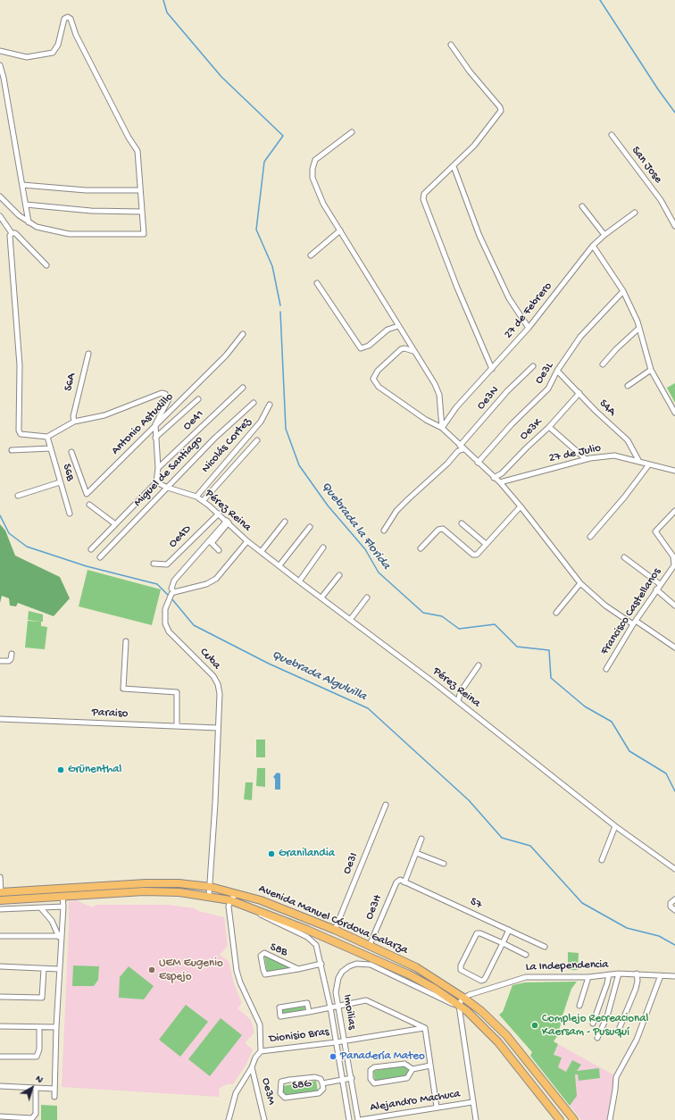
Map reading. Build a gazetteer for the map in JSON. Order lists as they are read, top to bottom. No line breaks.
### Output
{"streets":{"main road":["Avenida Manuel Córdova Galarza"],"street":["San Jose","27 de Febrero","Oe3L","S6A","Oe3N","S4A","Oe41","Antonio Astudillo","Oe3K","Nicolás Cortez","27 de Julio","Miguel de Santiago","S6B","Pérez Reina","Oe4D","Francisco Castellanos","Cuba","Paraiso","Oe3I","S7","Oe3H","S8B","La Independencia","Imoilias","Dionisio Bras","S8G","Oe3M","Alejandro Machuca"]},"crossings":[["Oe3L","S4A"],["S4A","Oe3K"],["S4A","27 de Julio"],["Nicolás Cortez","Pérez Reina"],["Miguel de Santiago","Pérez Reina"],["Pérez Reina","Oe4D"],["Pérez Reina","Cuba"],["Cuba","Paraiso"],["Cuba","Avenida Manuel Córdova Galarza"],["Oe3I","Avenida Manuel Córdova Galarza"],["S7","Oe3H"],["Oe3H","Avenida Manuel Córdova Galarza"],["Avenida Manuel Córdova Galarza","La Independencia"],["Avenida Manuel Córdova Galarza","Imoilias"],["Imoilias","Dionisio Bras"],["Imoilias","S8G"],["Imoilias","Alejandro Machuca"]],"water":["Quebrada la Florida","Quebrada Alguluilla"],"places":["Grünenthal","Granilandia","UEM Eugenio Espejo","Complejo Recreacional Kaersam - Pusuquí","Panadería Mateo"],"north":"top right"}
